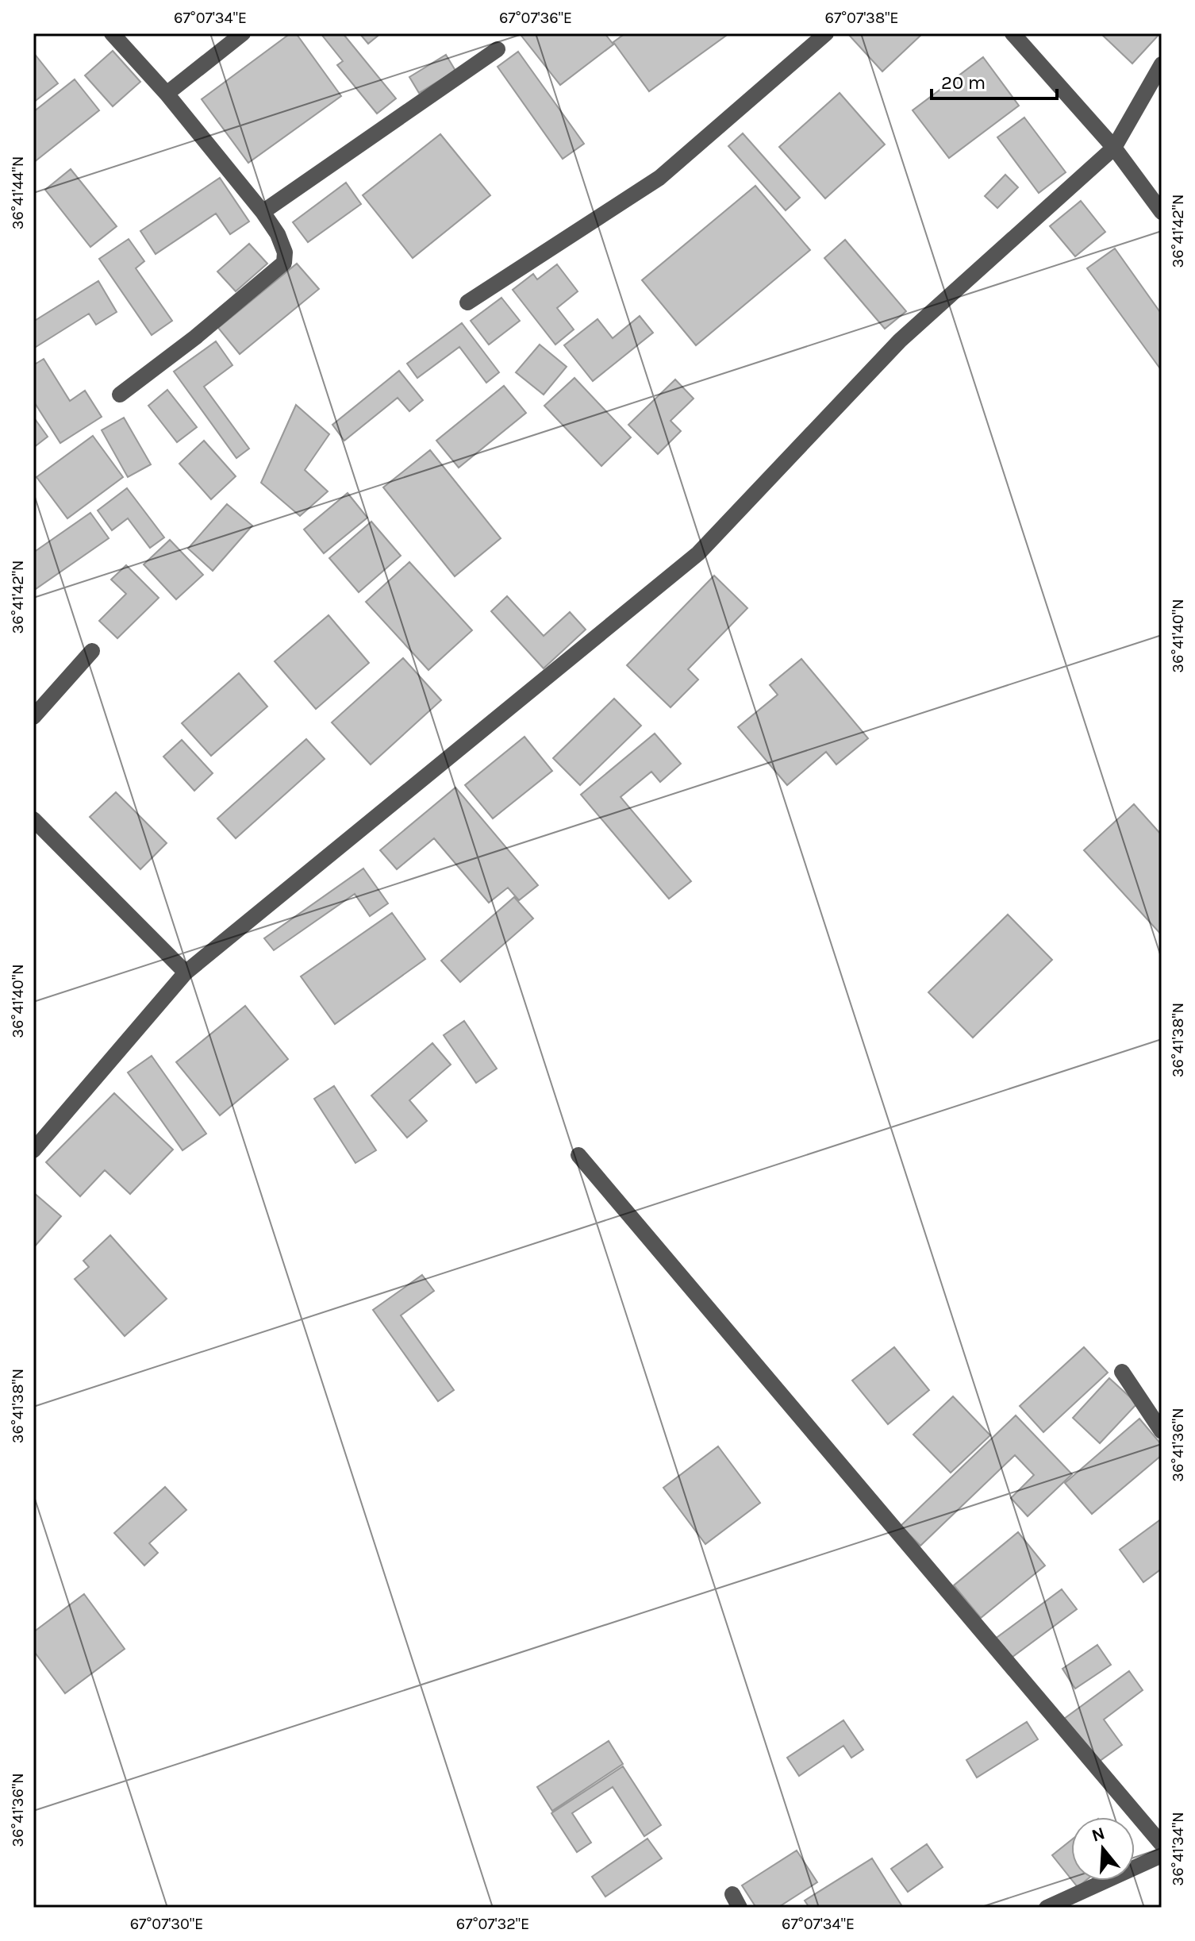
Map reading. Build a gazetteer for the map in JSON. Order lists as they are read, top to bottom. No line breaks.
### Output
{"scale_bar":"20 m","north":"top","coordinates":["67°07'34\"E","67°07'36\"E","67°07'38\"E","36°41'44\"N","36°41'42\"N","36°41'40\"N","36°41'38\"N","36°41'36\"N","36°41'34\"N","67°07'30\"E","67°07'32\"E"]}
